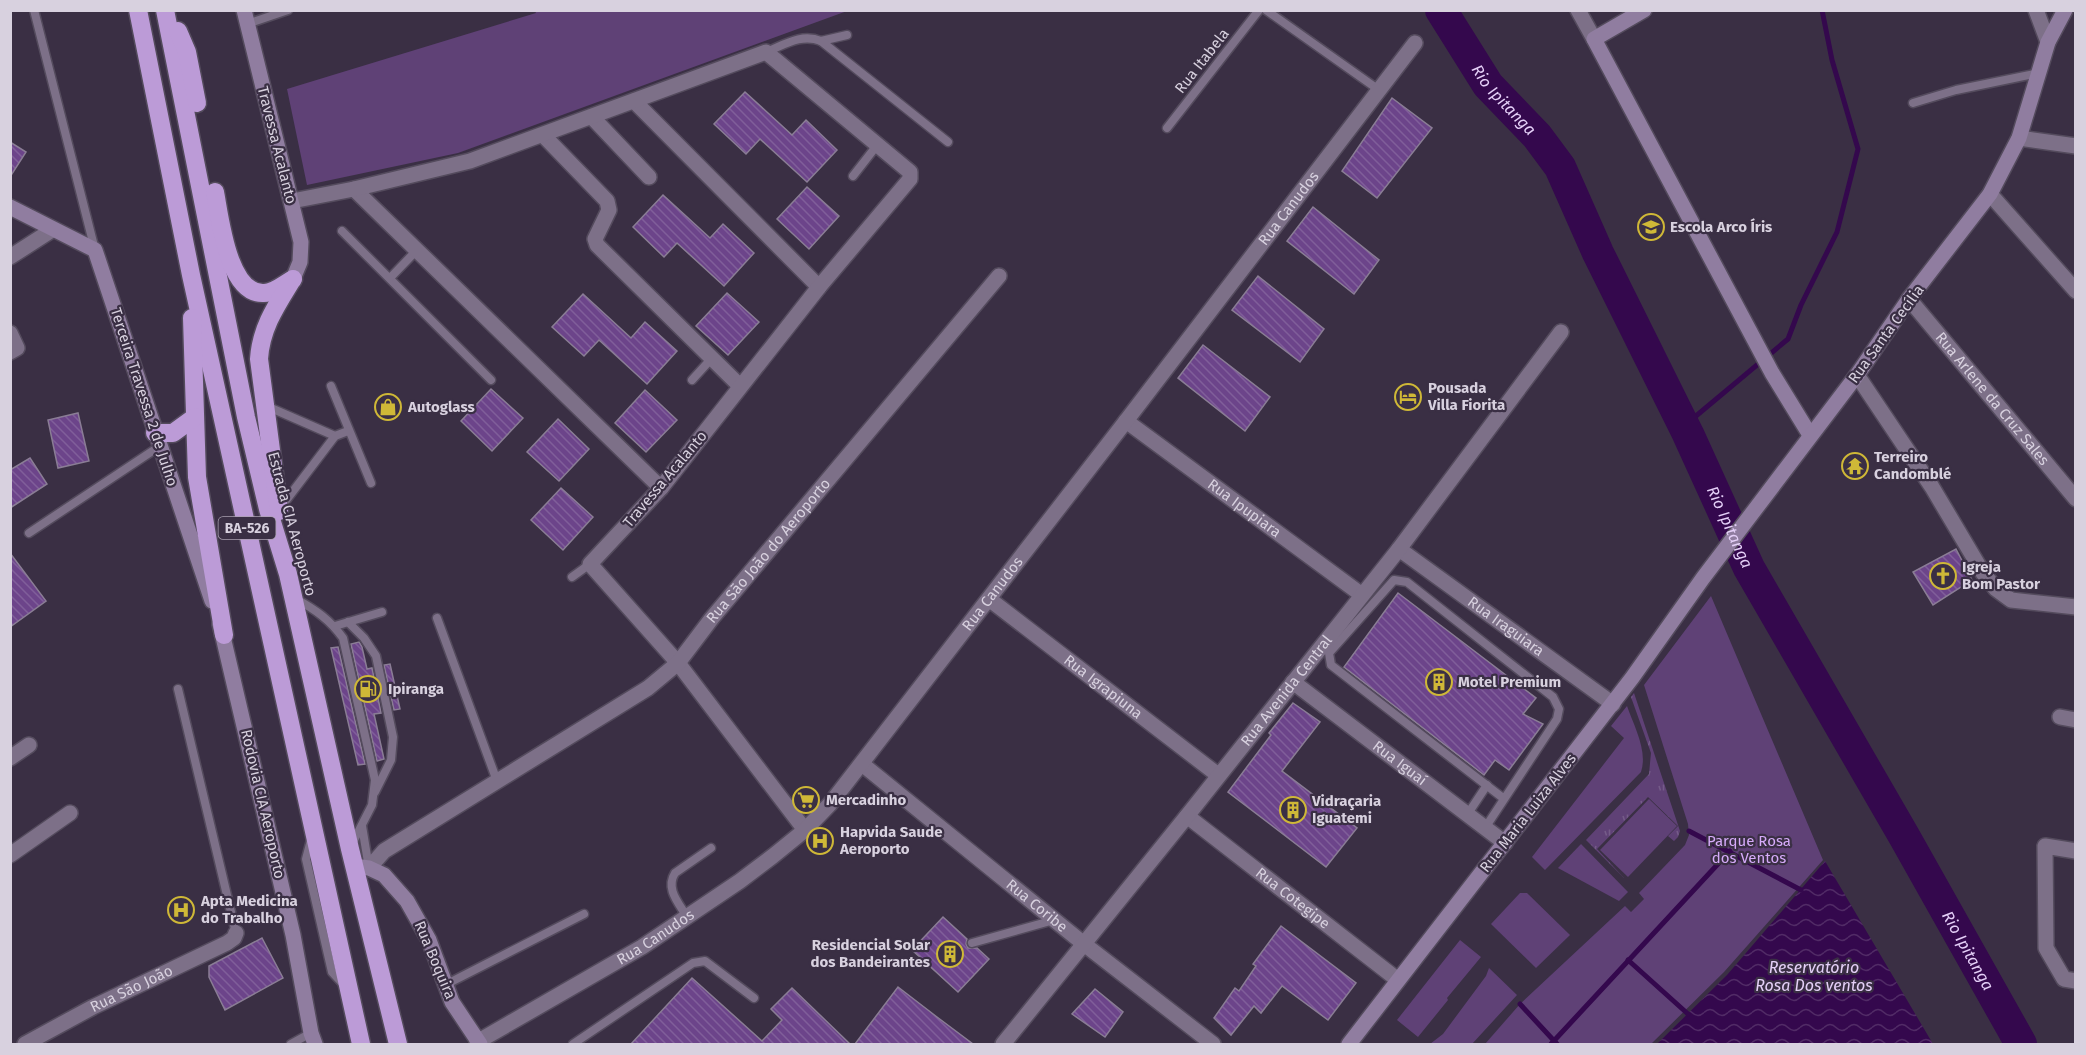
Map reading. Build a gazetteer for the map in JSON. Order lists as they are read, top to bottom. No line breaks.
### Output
{"streets":{"highway":["Estrada CIA Aeroporto","BA-526"],"street":["Travessa Acalanto","Rua Canudos","Rua Santa Cecília","Terceira Travessa 2 de Julho","Rua Arlene da Cruz Sales","Rua Ipupiara","Rua São João do Aeroporto","Rua Iraguiara","Rua Igrapiuna","Rua Avenida Central","Rua Iguaí","Rodovia CIA Aeroporto","Rua Maria Luiza Alves","Rua Cotegipe","Rua Coribe","Rua Boquira","Rua São João"],"lane":["Rua Itabela"]},"crossings":[["Rua Canudos","Rua Ipupiara"],["Rua Canudos","Rua Igrapiuna"],["Rua Canudos","Rua Coribe"],["Rua Canudos","Rua Boquira"],["Rua Santa Cecília","Rua Arlene da Cruz Sales"],["Rua Santa Cecília","Rua Maria Luiza Alves"],["Terceira Travessa 2 de Julho","Rodovia CIA Aeroporto"],["Rua Ipupiara","Rua Avenida Central"],["Estrada CIA Aeroporto","Rua Boquira"],["Rua Iraguiara","Rua Avenida Central"],["Rua Iraguiara","Rua Maria Luiza Alves"],["Rua Igrapiuna","Rua Avenida Central"],["Rua Avenida Central","Rua Iguaí"],["Rua Avenida Central","Rua Cotegipe"],["Rua Avenida Central","Rua Coribe"],["Rua Iguaí","Rua Maria Luiza Alves"],["Rua Maria Luiza Alves","Rua Cotegipe"]],"water":["Rio Ipitanga","Reservatório Rosa Dos ventos"],"parks":["Parque Rosa dos Ventos"],"places":{"school or university":["Escola Arco Íris"],"hotel":["Pousada Villa Fiorita"],"shop":["Autoglass"],"temple":["Terreiro Candomblé"],"church":["Igreja Bom Pastor"],"building":["Motel Premium","Vidraçaria Iguatemi","Residencial Solar dos Bandeirantes"],"fuel station":["Ipiranga"],"supermarket":["Mercadinho"],"hospital":["Hapvida Saude Aeroporto","Apta Medicina do Trabalho"]}}
